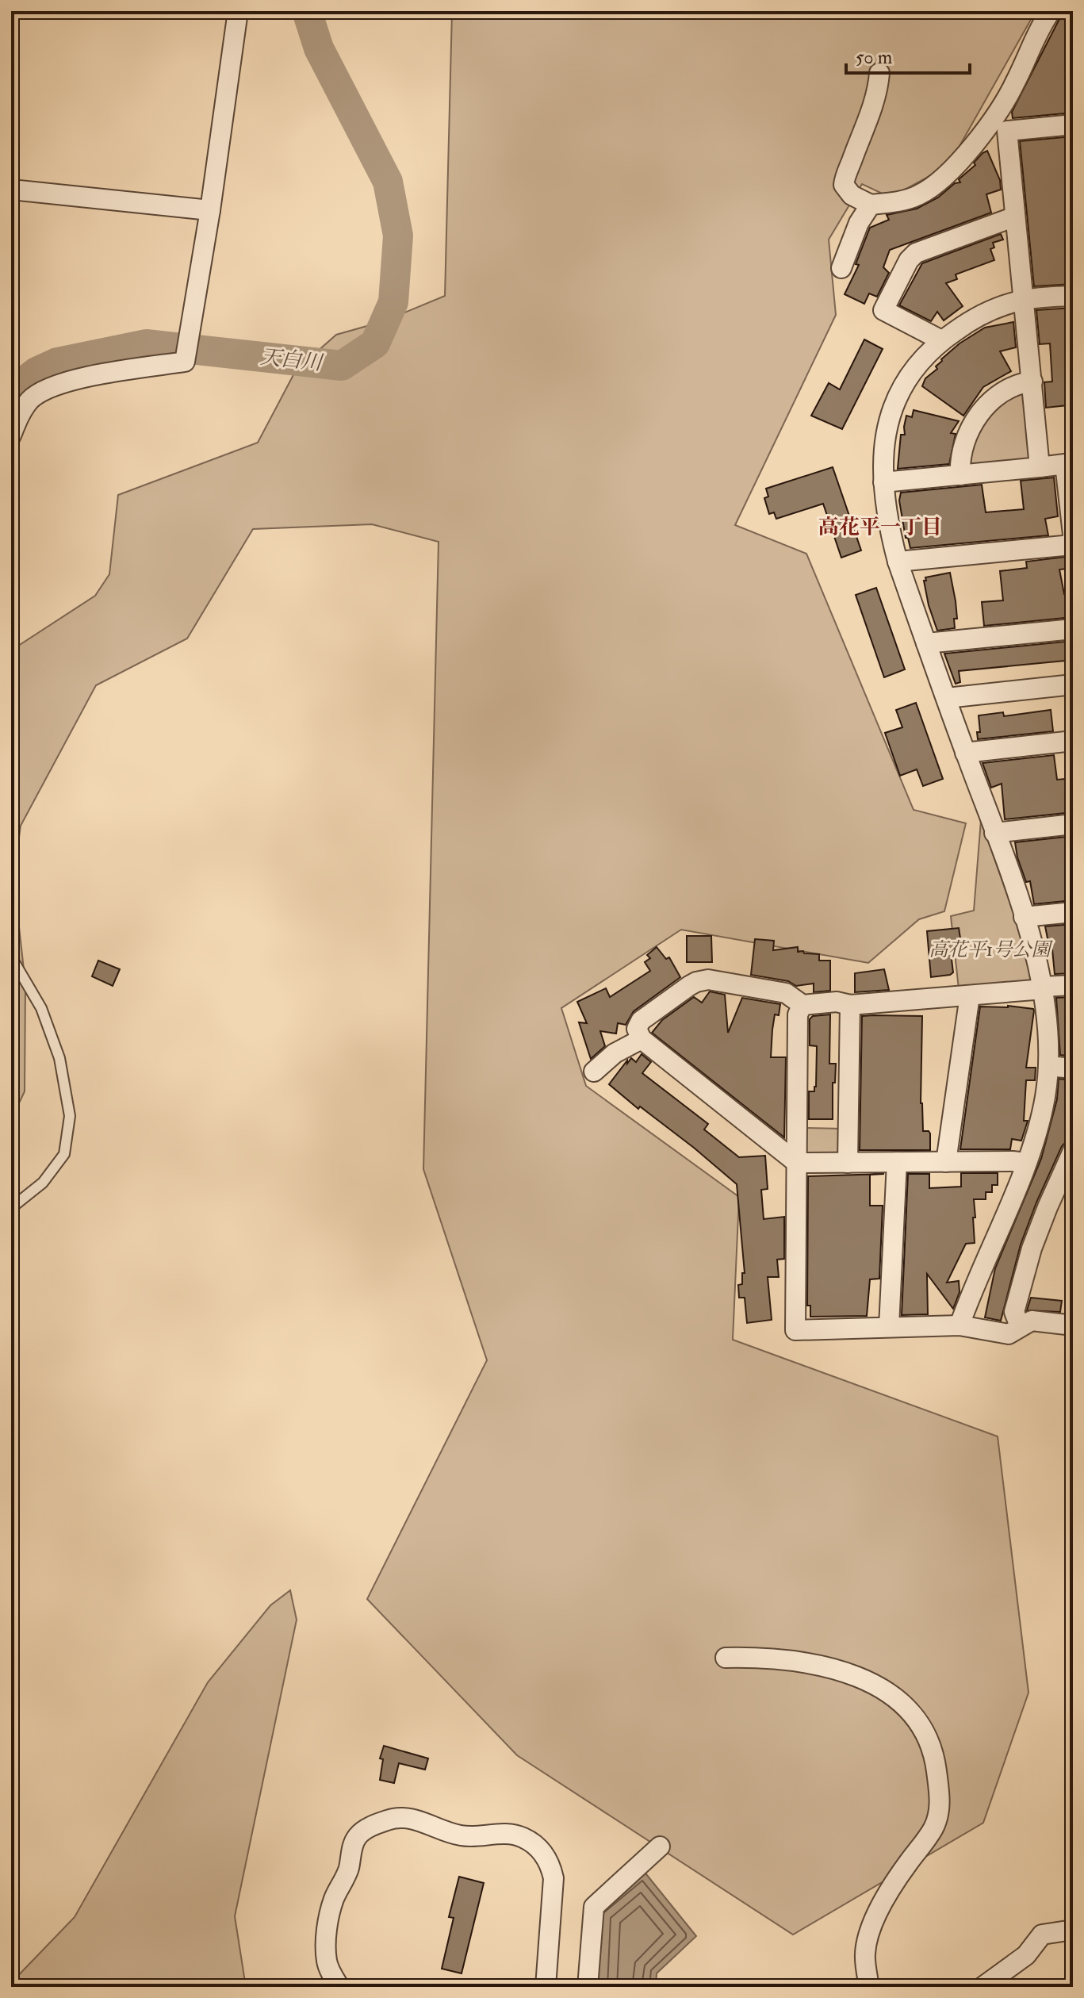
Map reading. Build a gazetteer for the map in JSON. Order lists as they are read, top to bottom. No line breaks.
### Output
{"districts":["高花平一丁目"],"water":["天白川"],"parks":["高花平1号公園"],"scale_bar":"50 m"}
